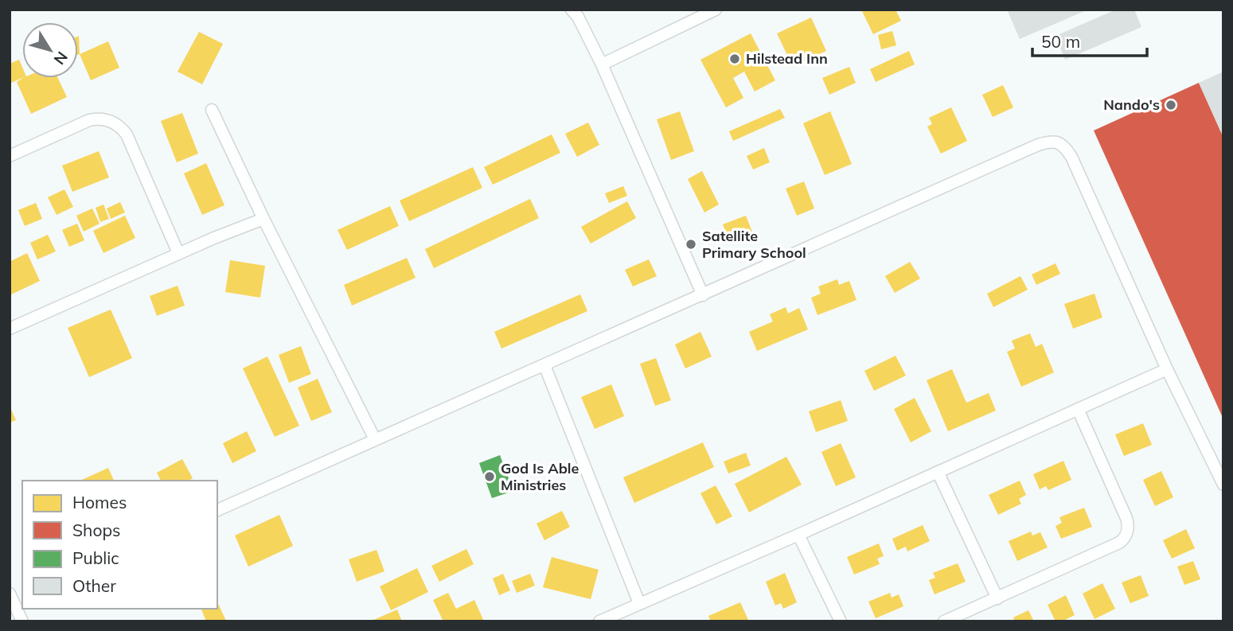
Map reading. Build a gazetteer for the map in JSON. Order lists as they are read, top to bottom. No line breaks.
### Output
{"places":["Hilstead Inn","Nando's","Satellite Primary School","God Is Able Ministries"],"legend":["Homes","Shops","Public","Other"],"scale_bar":"50 m","north":"bottom right"}
